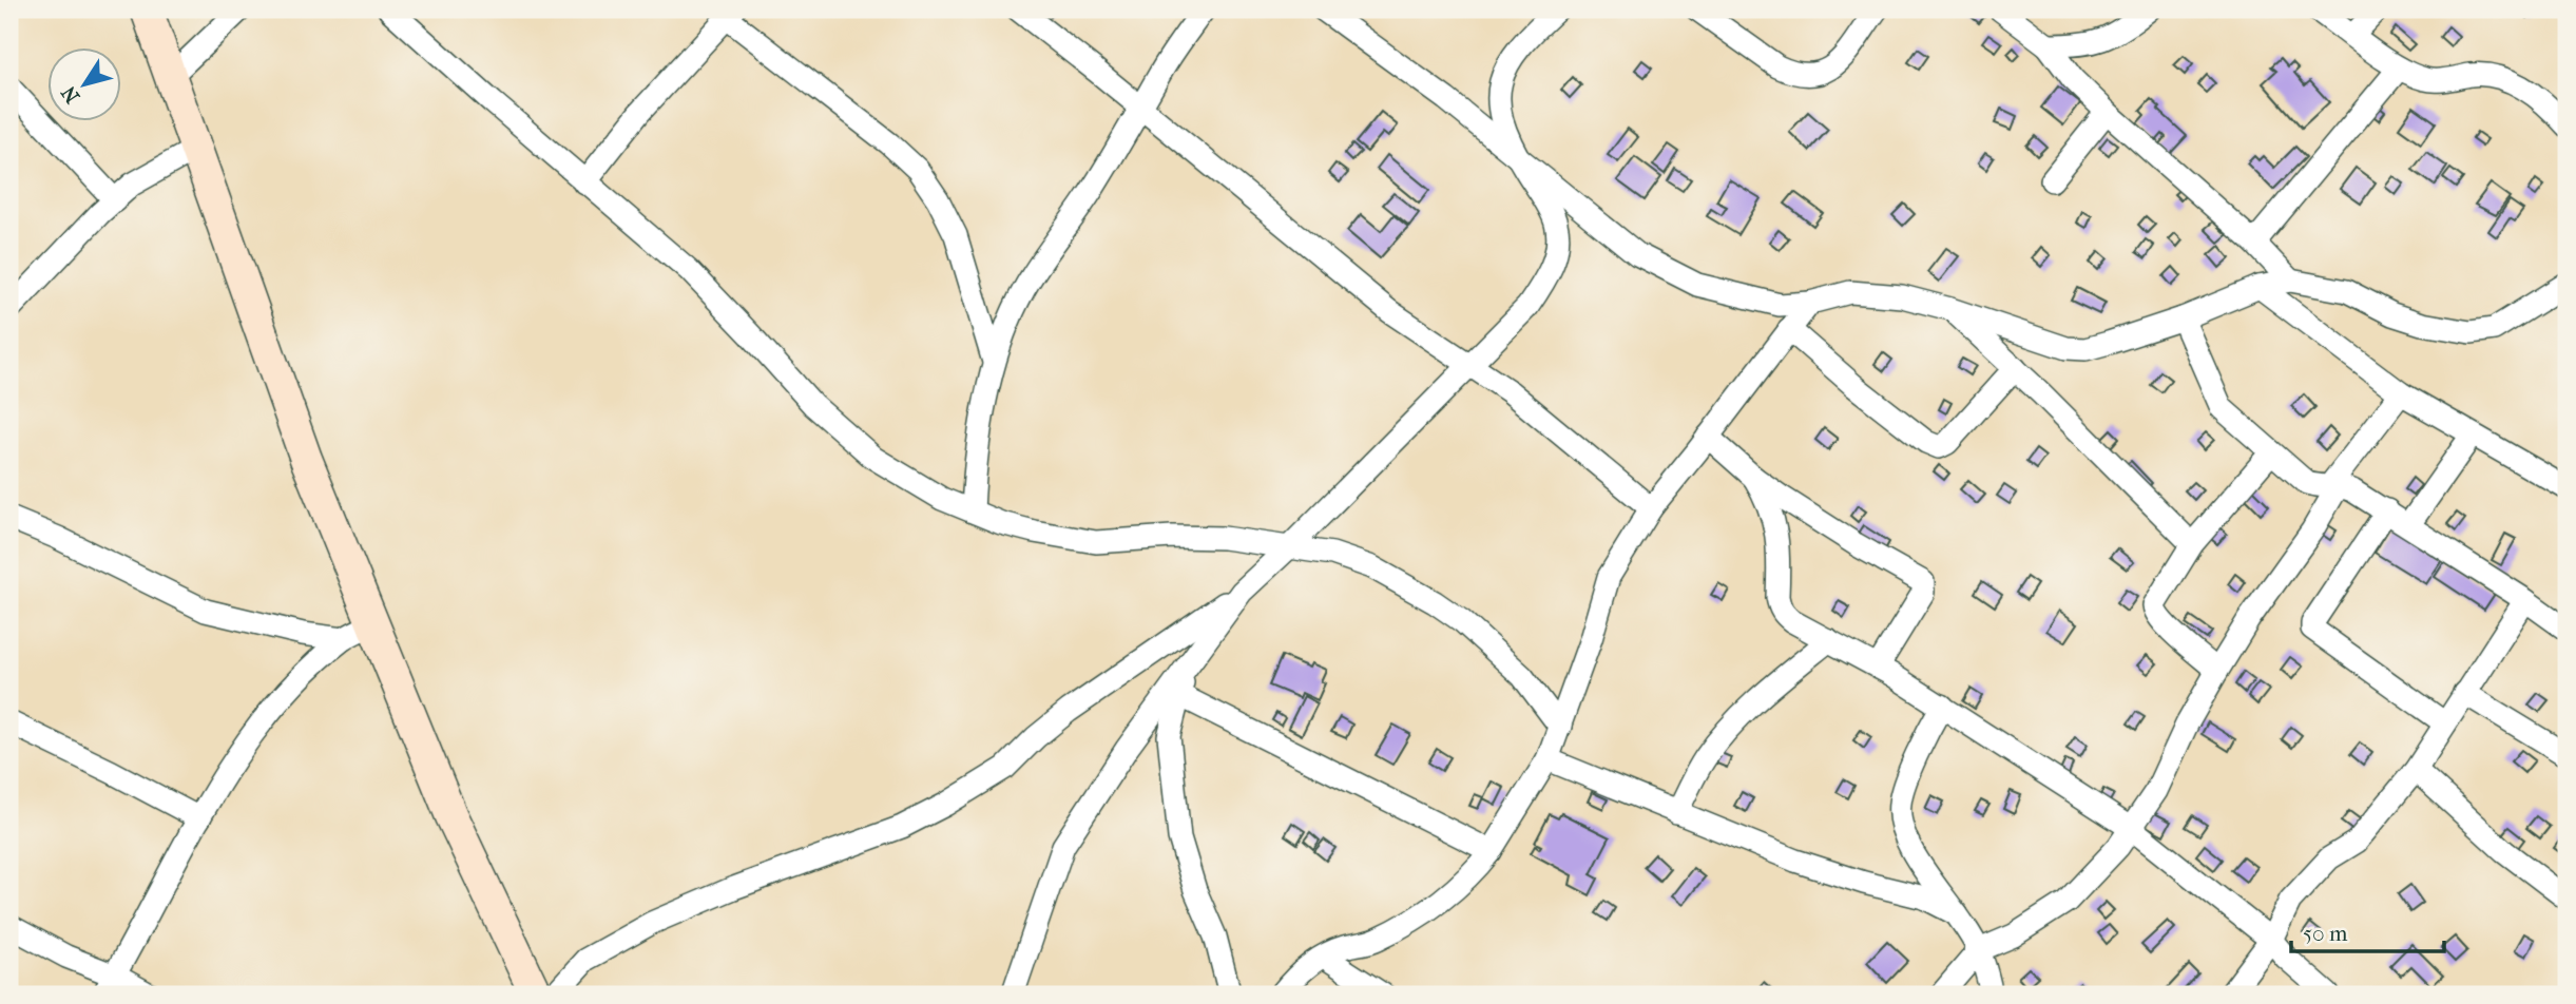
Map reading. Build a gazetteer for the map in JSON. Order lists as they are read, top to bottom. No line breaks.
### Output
{"scale_bar":"50 m","north":"bottom left"}
